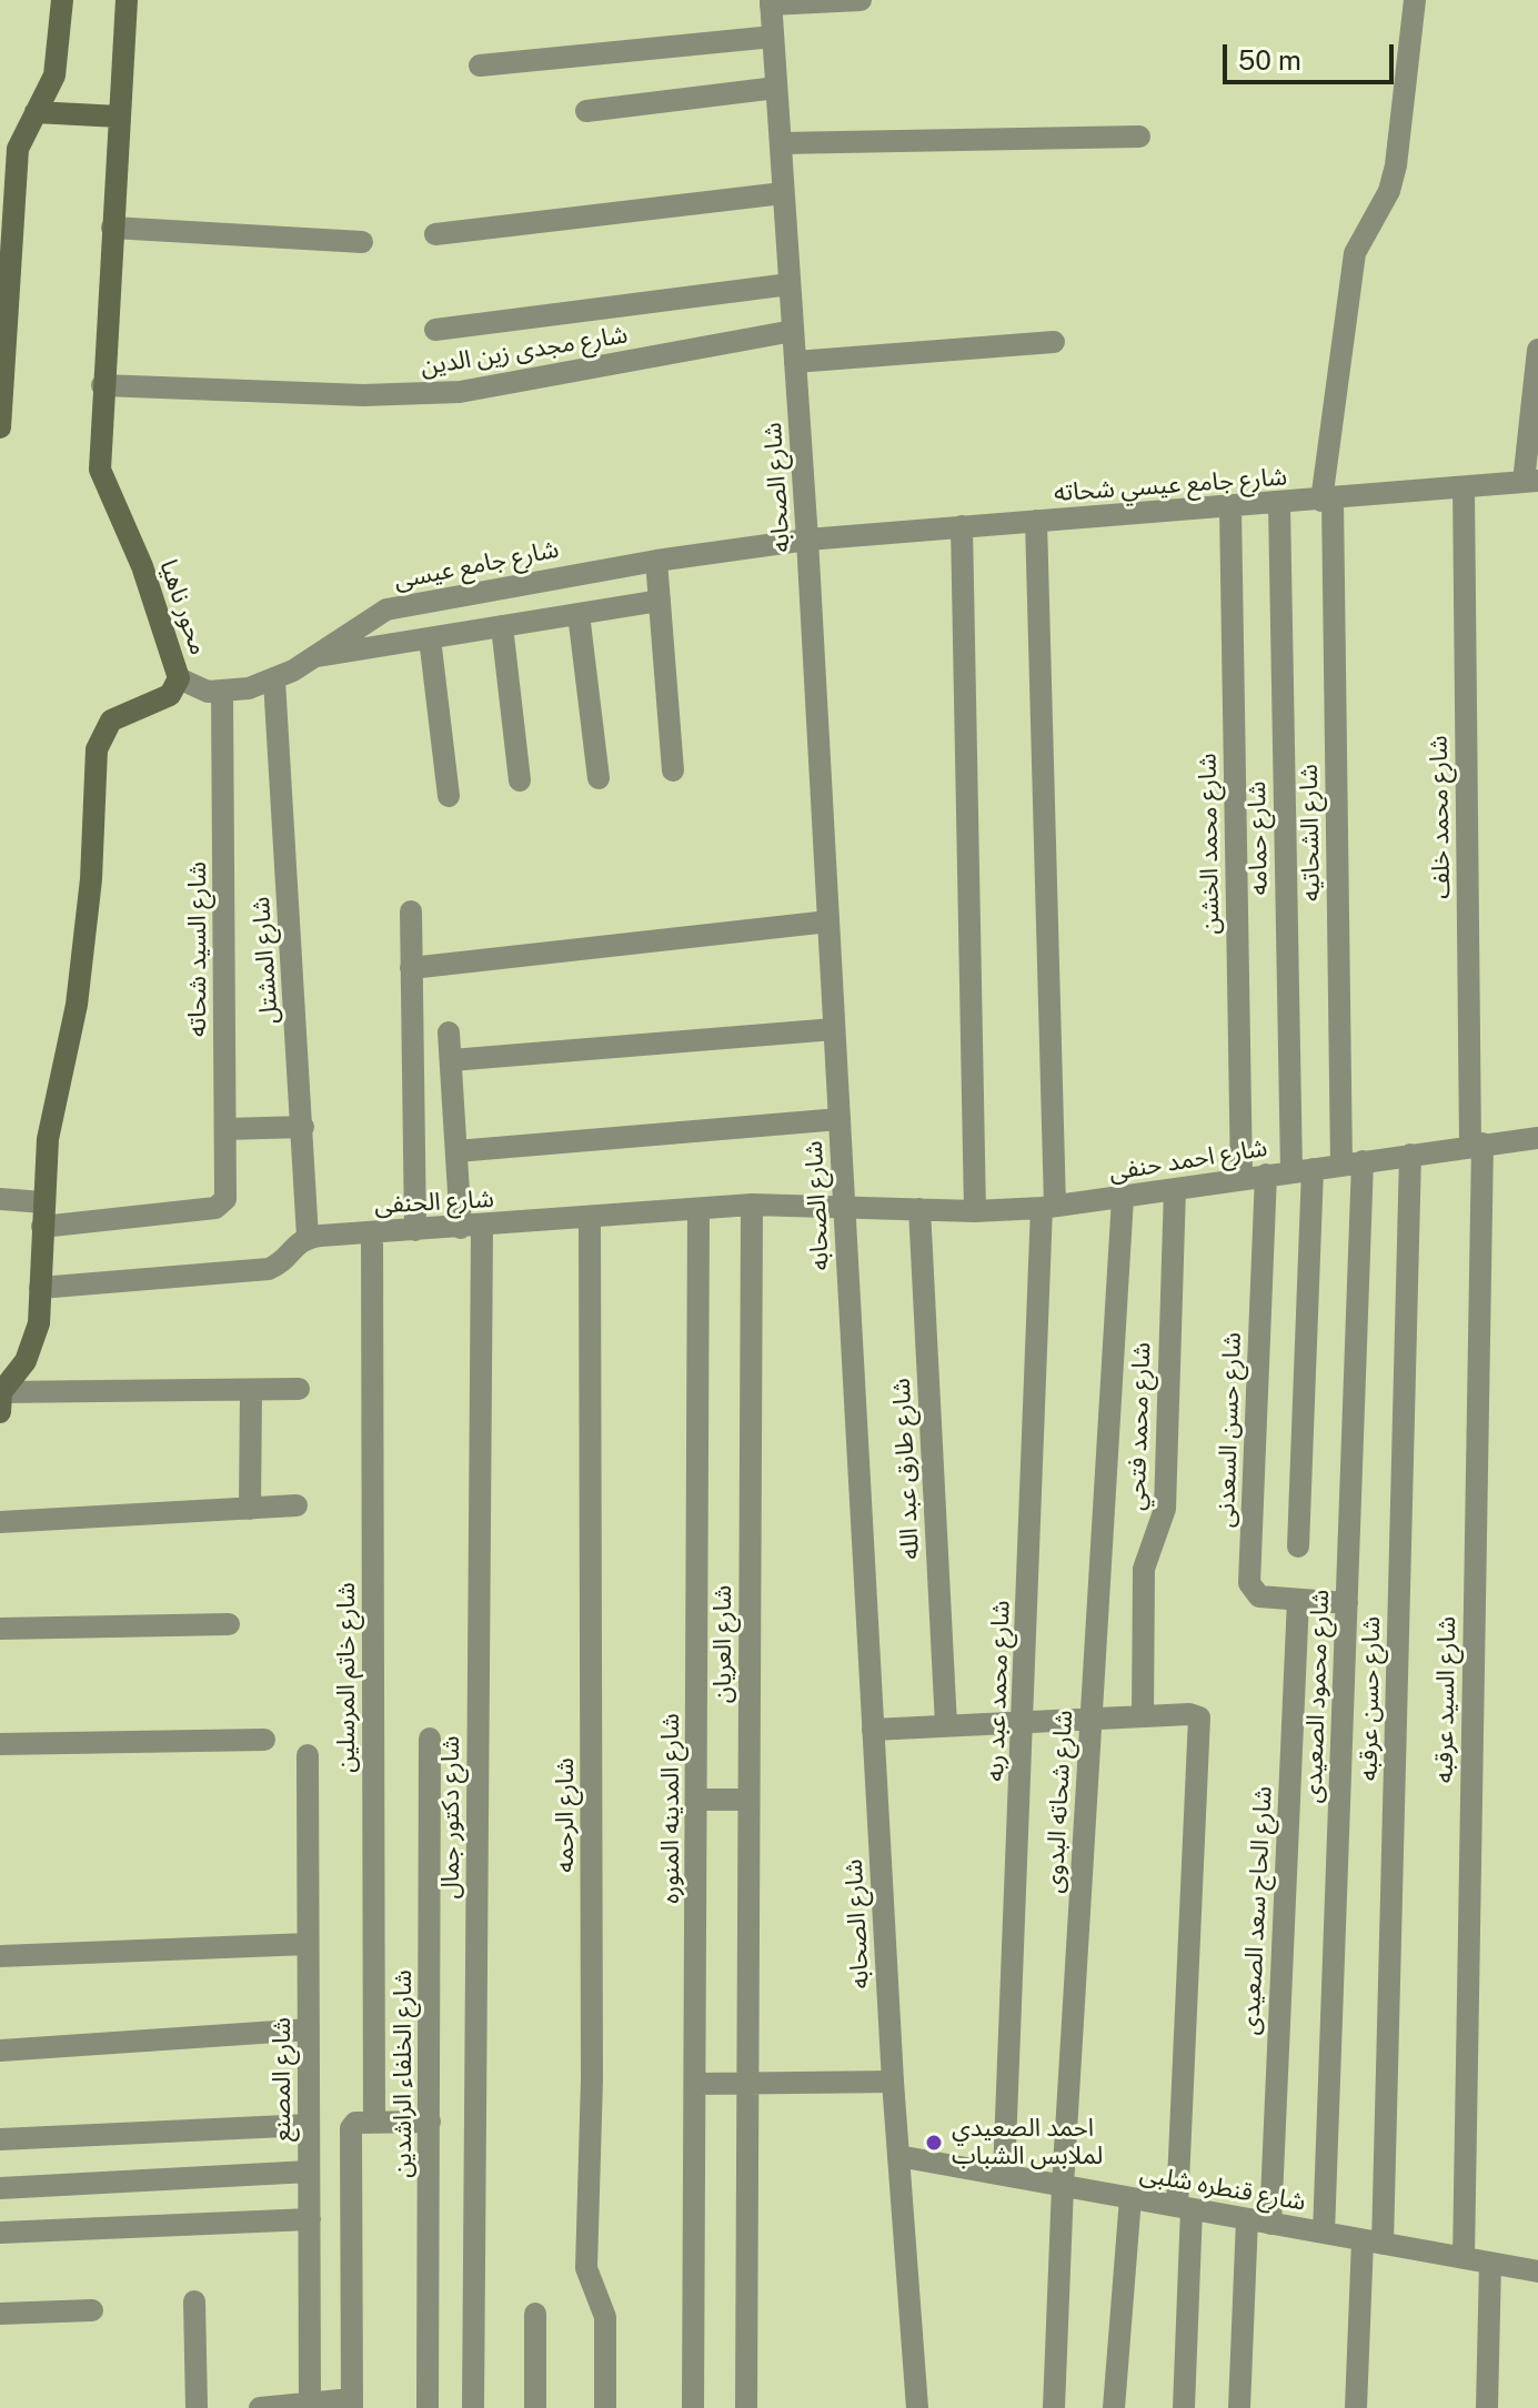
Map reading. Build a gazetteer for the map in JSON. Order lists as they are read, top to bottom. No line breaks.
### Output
{"streets":{"main road":["محور ناهيا"],"street":["شارع مجدى زين الدين","شارع جامع عيسي شحاته","شارع الصحابه","شارع جامع عيسى","شارع محمد خلف","شارع الشحاتيه","شارع حمامه","شارع محمد الخشن","شارع السيد شحاته","شارع المشتل","شارع احمد حنفى","شارع الحنفى","شارع محمد فتحي","شارع حسن السعدنى","شارع طارق عبد الله","شارع العريان","شارع خاتم المرسلين","شارع محمد عبد ربه","شارع محمود الصعيدى","شارع حسن عرقبه","شارع السيد عرقبه","شارع شحاته البدوى","شارع المدينه المنوره","شارع الرحمه","شارع دكتور جمال","شارع الحاج سعد الصعيدى","شارع الخلفاء الراشدين","شارع المصنع","شارع قنطره شلبى"]},"crossings":[["شارع مجدى زين الدين","شارع الصحابه"],["شارع مجدى زين الدين","محور ناهيا"],["شارع جامع عيسي شحاته","شارع الصحابه"],["شارع جامع عيسي شحاته","شارع جامع عيسى"],["شارع جامع عيسي شحاته","شارع محمد خلف"],["شارع جامع عيسي شحاته","شارع الشحاتيه"],["شارع جامع عيسي شحاته","شارع حمامه"],["شارع جامع عيسي شحاته","شارع محمد الخشن"],["شارع جامع عيسي شحاته","شارع محمد عبد ربه"],["شارع الصحابه","شارع جامع عيسى"],["شارع الصحابه","شارع احمد حنفى"],["شارع الصحابه","شارع الحنفى"],["شارع الصحابه","شارع قنطره شلبى"],["شارع جامع عيسى","محور ناهيا"],["شارع جامع عيسى","شارع السيد شحاته"],["شارع جامع عيسى","شارع المشتل"],["محور ناهيا","شارع السيد شحاته"],["شارع محمد خلف","شارع احمد حنفى"],["شارع محمد خلف","شارع السيد عرقبه"],["شارع الشحاتيه","شارع احمد حنفى"],["شارع الشحاتيه","شارع محمود الصعيدى"],["شارع حمامه","شارع احمد حنفى"],["شارع محمد الخشن","شارع احمد حنفى"],["شارع المشتل","شارع الحنفى"],["شارع احمد حنفى","شارع الحنفى"],["شارع احمد حنفى","شارع محمد فتحي"],["شارع احمد حنفى","شارع حسن السعدنى"],["شارع احمد حنفى","شارع طارق عبد الله"],["شارع احمد حنفى","شارع محمد عبد ربه"],["شارع احمد حنفى","شارع محمود الصعيدى"],["شارع احمد حنفى","شارع حسن عرقبه"],["شارع احمد حنفى","شارع السيد عرقبه"],["شارع احمد حنفى","شارع شحاته البدوى"],["شارع الحنفى","شارع العريان"],["شارع الحنفى","شارع خاتم المرسلين"],["شارع الحنفى","شارع المدينه المنوره"],["شارع الحنفى","شارع الرحمه"],["شارع الحنفى","شارع دكتور جمال"],["شارع حسن السعدنى","شارع محمود الصعيدى"],["شارع حسن السعدنى","شارع الحاج سعد الصعيدى"],["شارع محمد عبد ربه","شارع قنطره شلبى"],["شارع محمود الصعيدى","شارع قنطره شلبى"],["شارع حسن عرقبه","شارع قنطره شلبى"],["شارع السيد عرقبه","شارع قنطره شلبى"],["شارع شحاته البدوى","شارع قنطره شلبى"],["شارع الحاج سعد الصعيدى","شارع قنطره شلبى"]],"places":["احمد الصعيدي لملابس الشباب"],"scale_bar":"50 m"}
